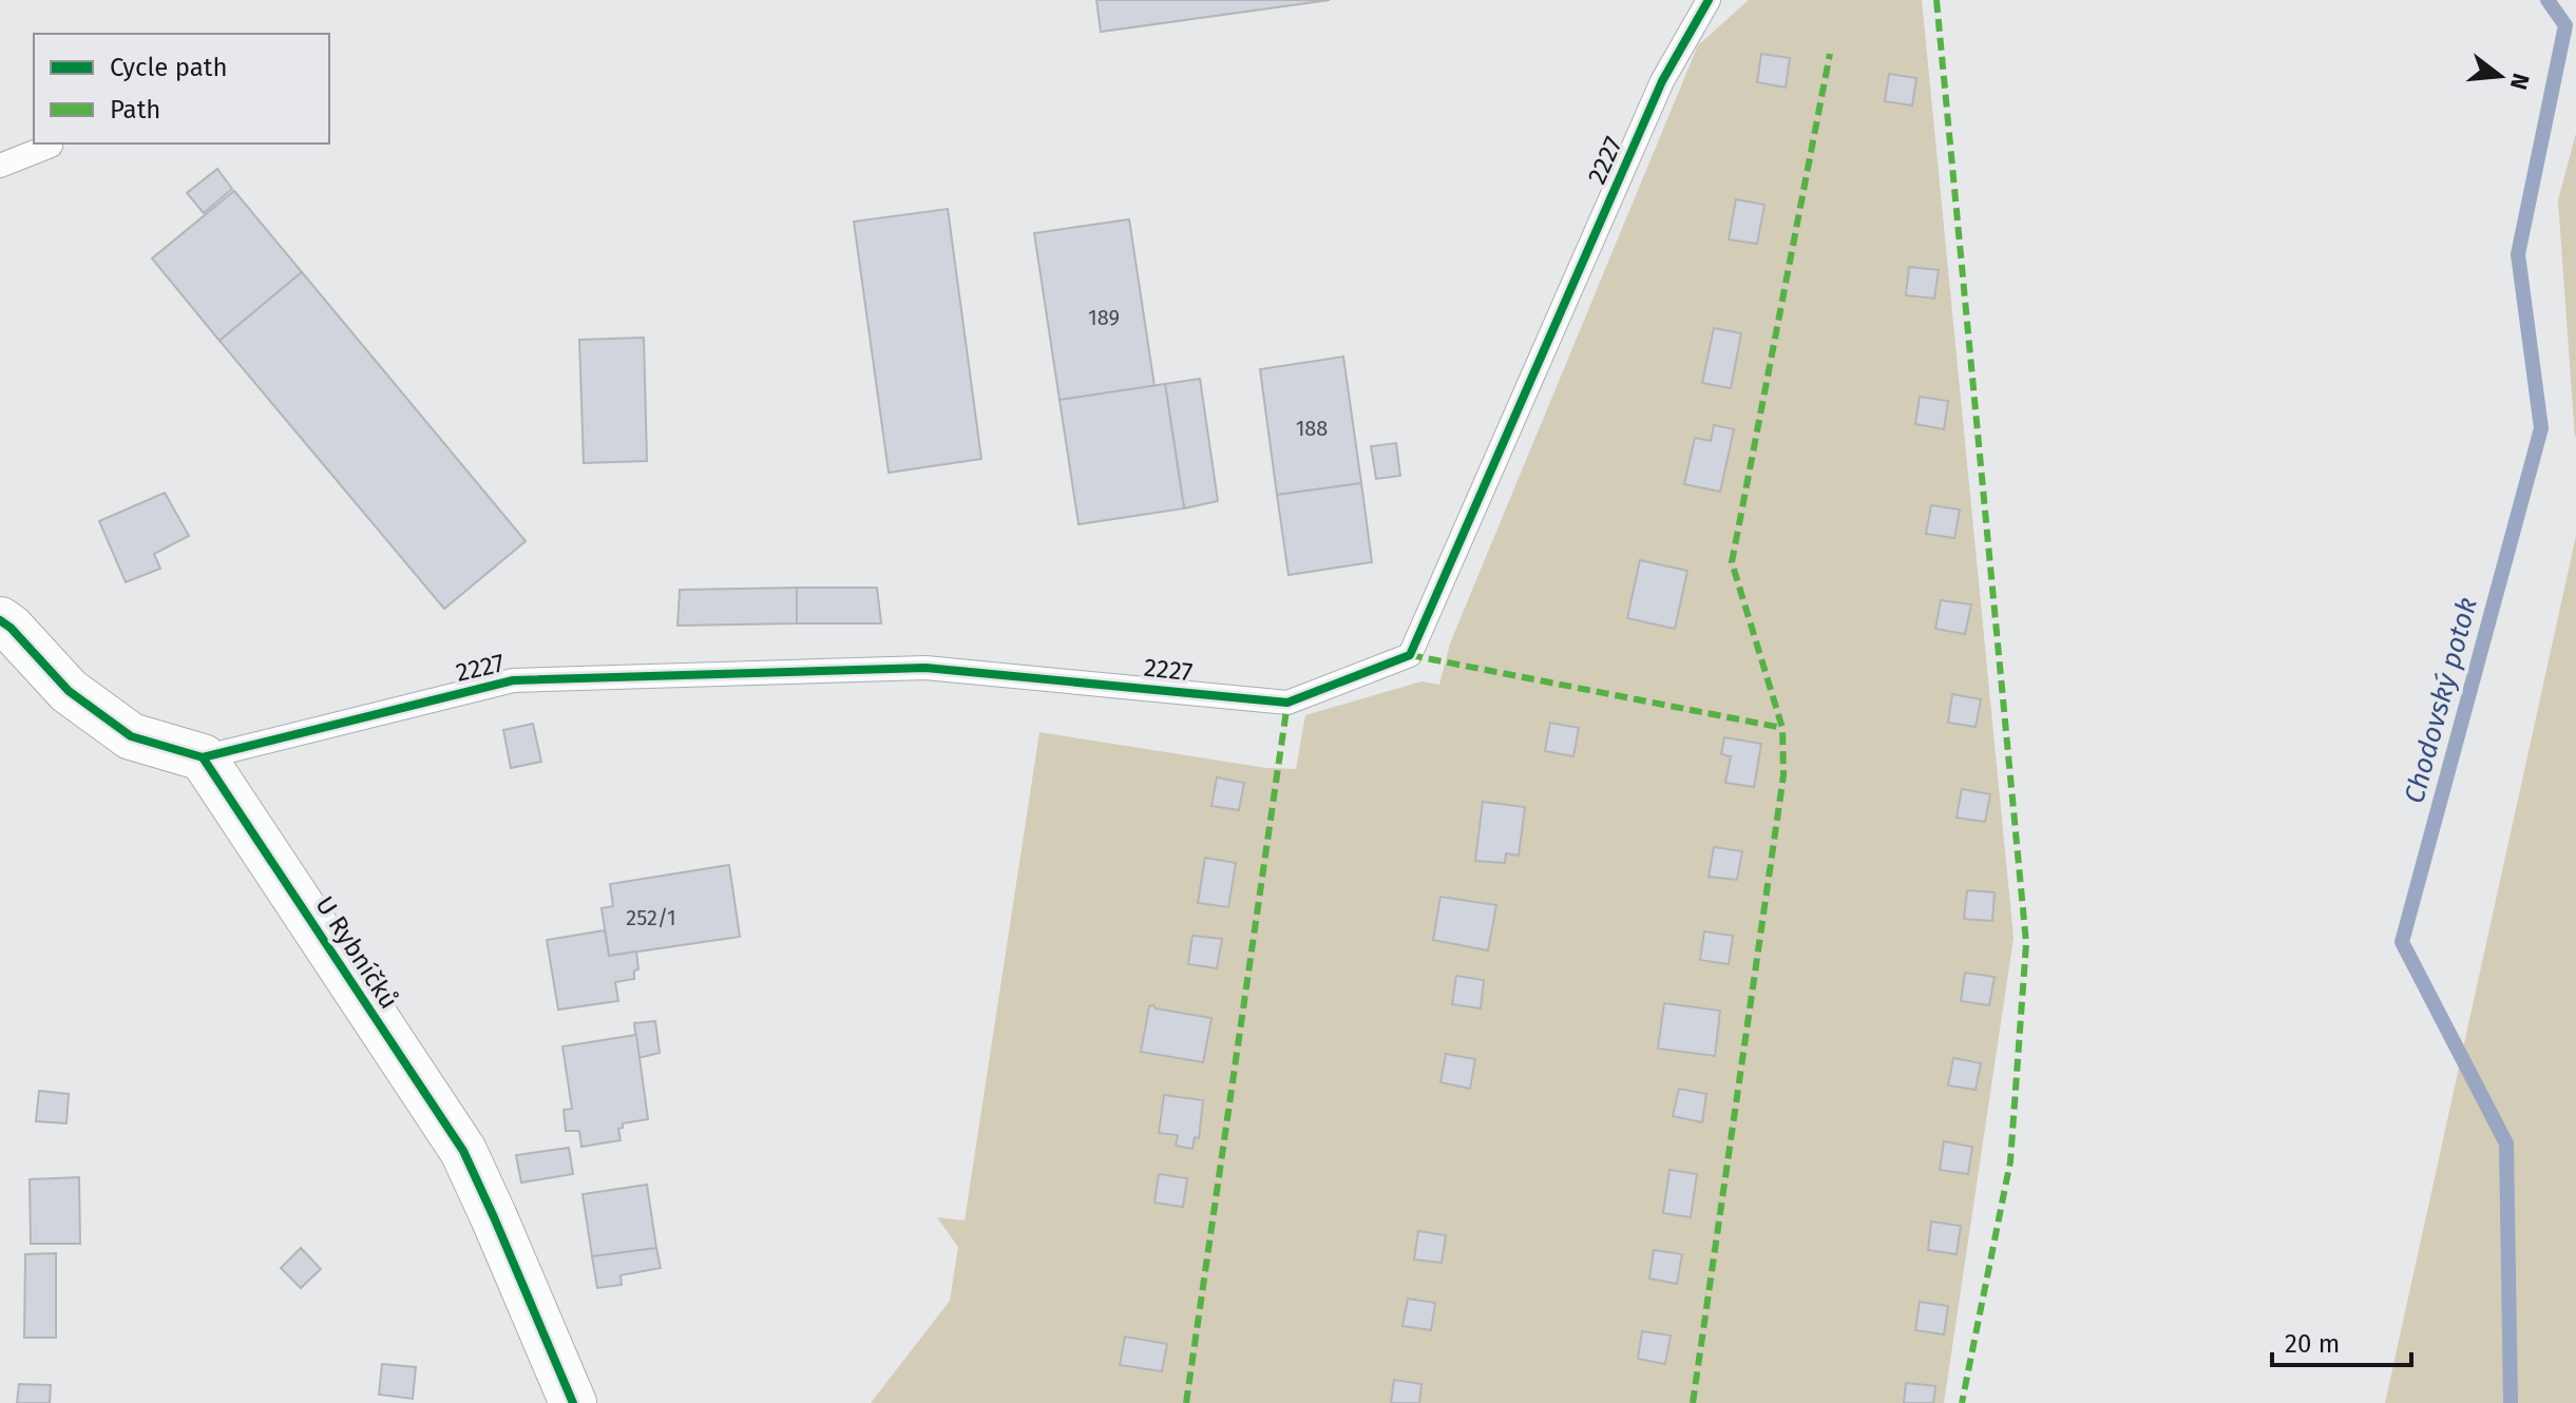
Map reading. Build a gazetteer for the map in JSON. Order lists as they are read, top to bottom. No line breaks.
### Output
{"streets":{"street":["U Rybníčků"],"lane":["2227"]},"crossings":[["2227","U Rybníčků"]],"water":["Chodovský potok"],"house_numbers":["189","188","252/1"],"legend":["Cycle path","Path"],"scale_bar":"20 m","north":"right"}
